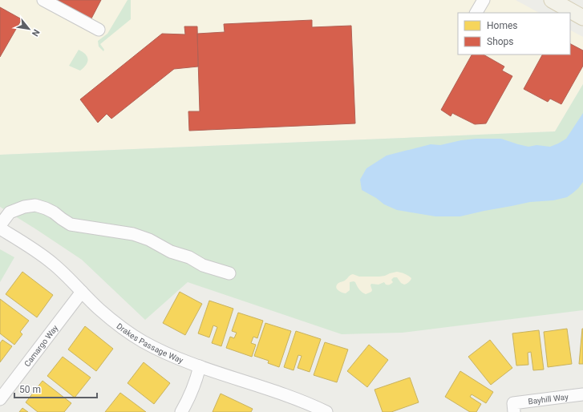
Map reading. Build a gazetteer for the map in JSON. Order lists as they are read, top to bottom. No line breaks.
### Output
{"streets":{"street":["Drakes Passage Way","Camargo Way","Bayhill Way"]},"crossings":[["Drakes Passage Way","Camargo Way"]],"legend":["Homes","Shops"],"scale_bar":"50 m","north":"bottom right"}
